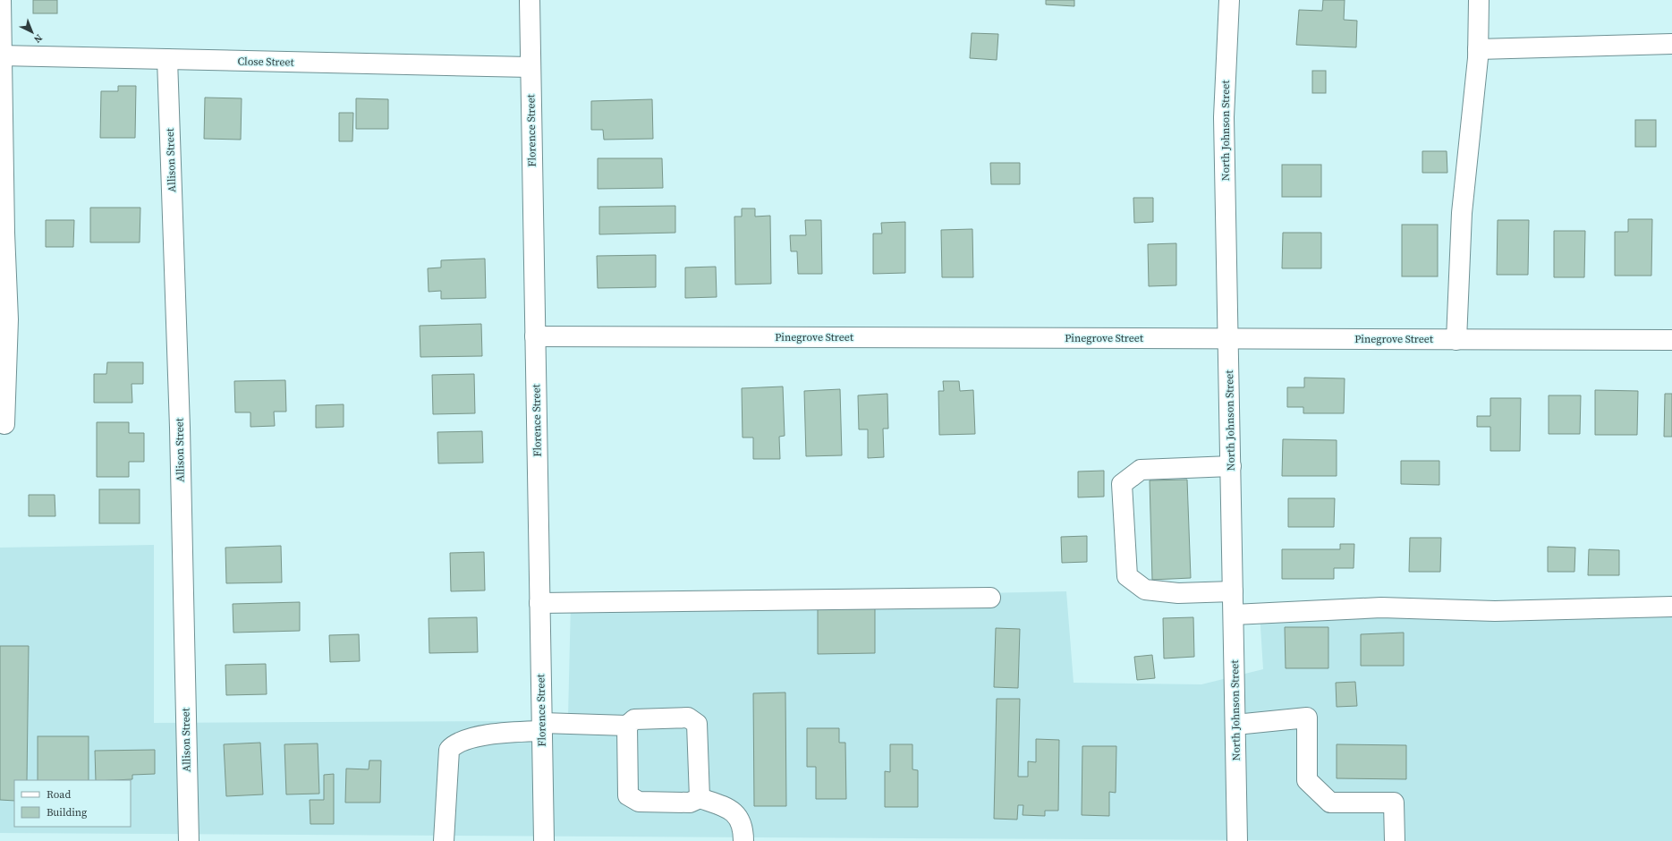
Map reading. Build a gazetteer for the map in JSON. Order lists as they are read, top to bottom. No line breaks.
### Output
{"streets":{"street":["Close Street","Florence Street","North Johnson Street","Allison Street","Pinegrove Street"]},"crossings":[["Close Street","Florence Street"],["Close Street","Allison Street"],["Florence Street","Pinegrove Street"],["North Johnson Street","Pinegrove Street"]],"legend":["Road","Building"],"north":"bottom right"}
